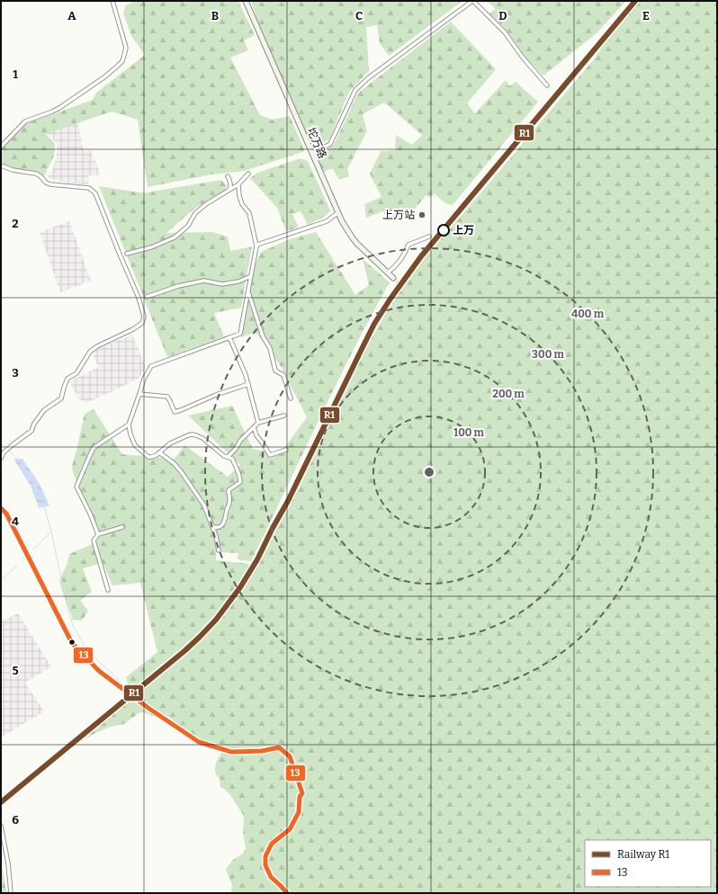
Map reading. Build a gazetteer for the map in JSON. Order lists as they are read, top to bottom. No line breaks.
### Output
{"streets":{"main road":["坨万路"]},"places":["上万站","上万"],"lines":["rail line R1","transit line 13"],"legend":["Railway R1","13"],"grid":{"columns":["A","B","C","D","E"],"rows":["1","2","3","4","5","6"]},"rings":["400 m","300 m","200 m","100 m"]}
